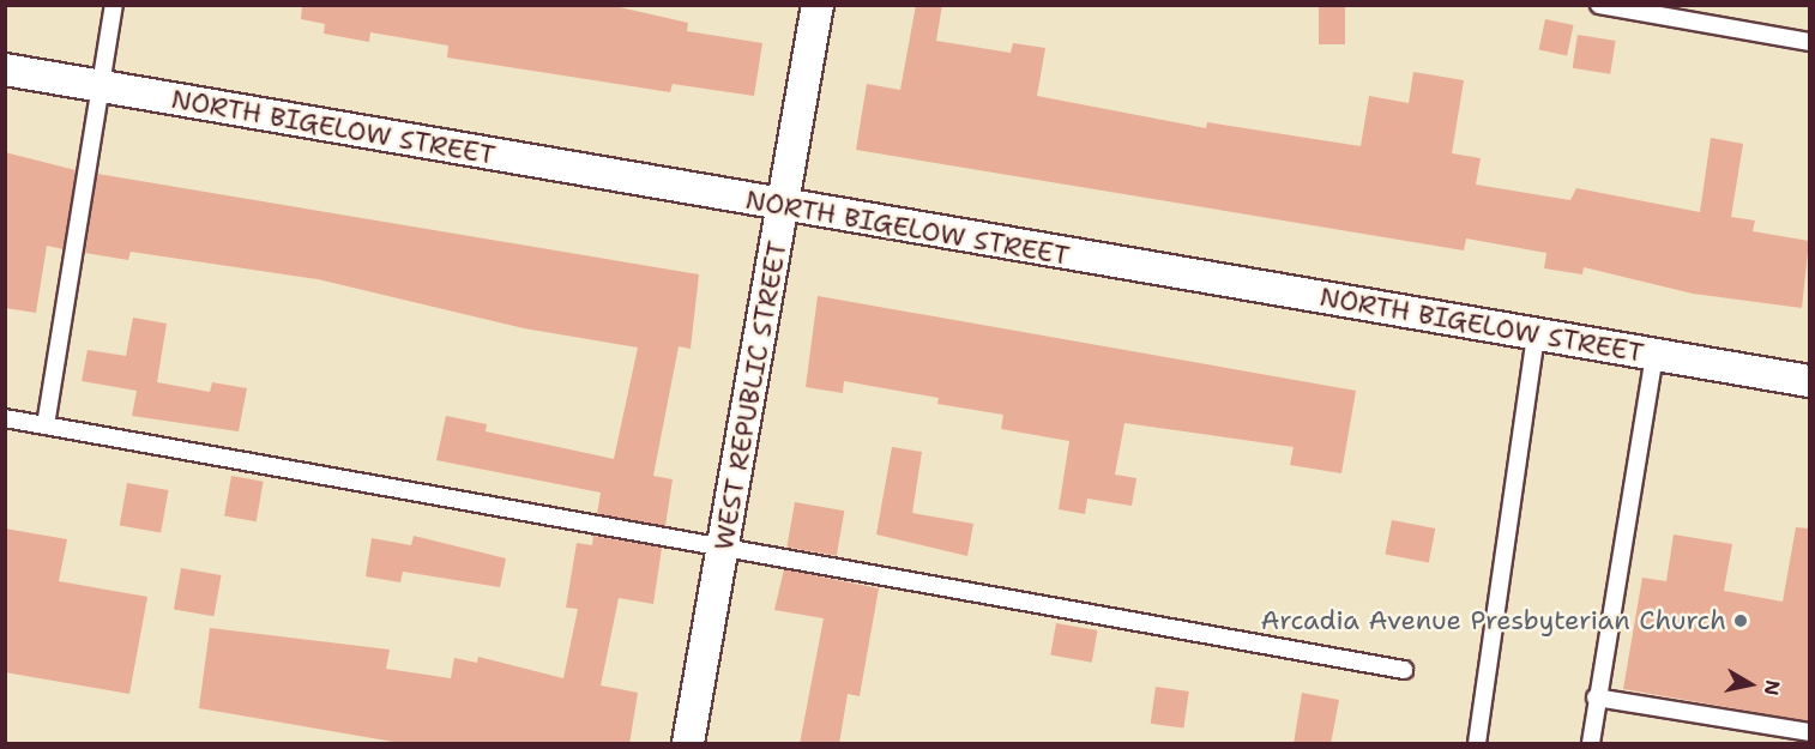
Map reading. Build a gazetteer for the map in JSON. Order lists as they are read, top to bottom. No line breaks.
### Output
{"streets":{"street":["NORTH BIGELOW STREET","WEST REPUBLIC STREET"]},"crossings":[["NORTH BIGELOW STREET","WEST REPUBLIC STREET"]],"places":["Arcadia Avenue Presbyterian Church"],"north":"right"}
